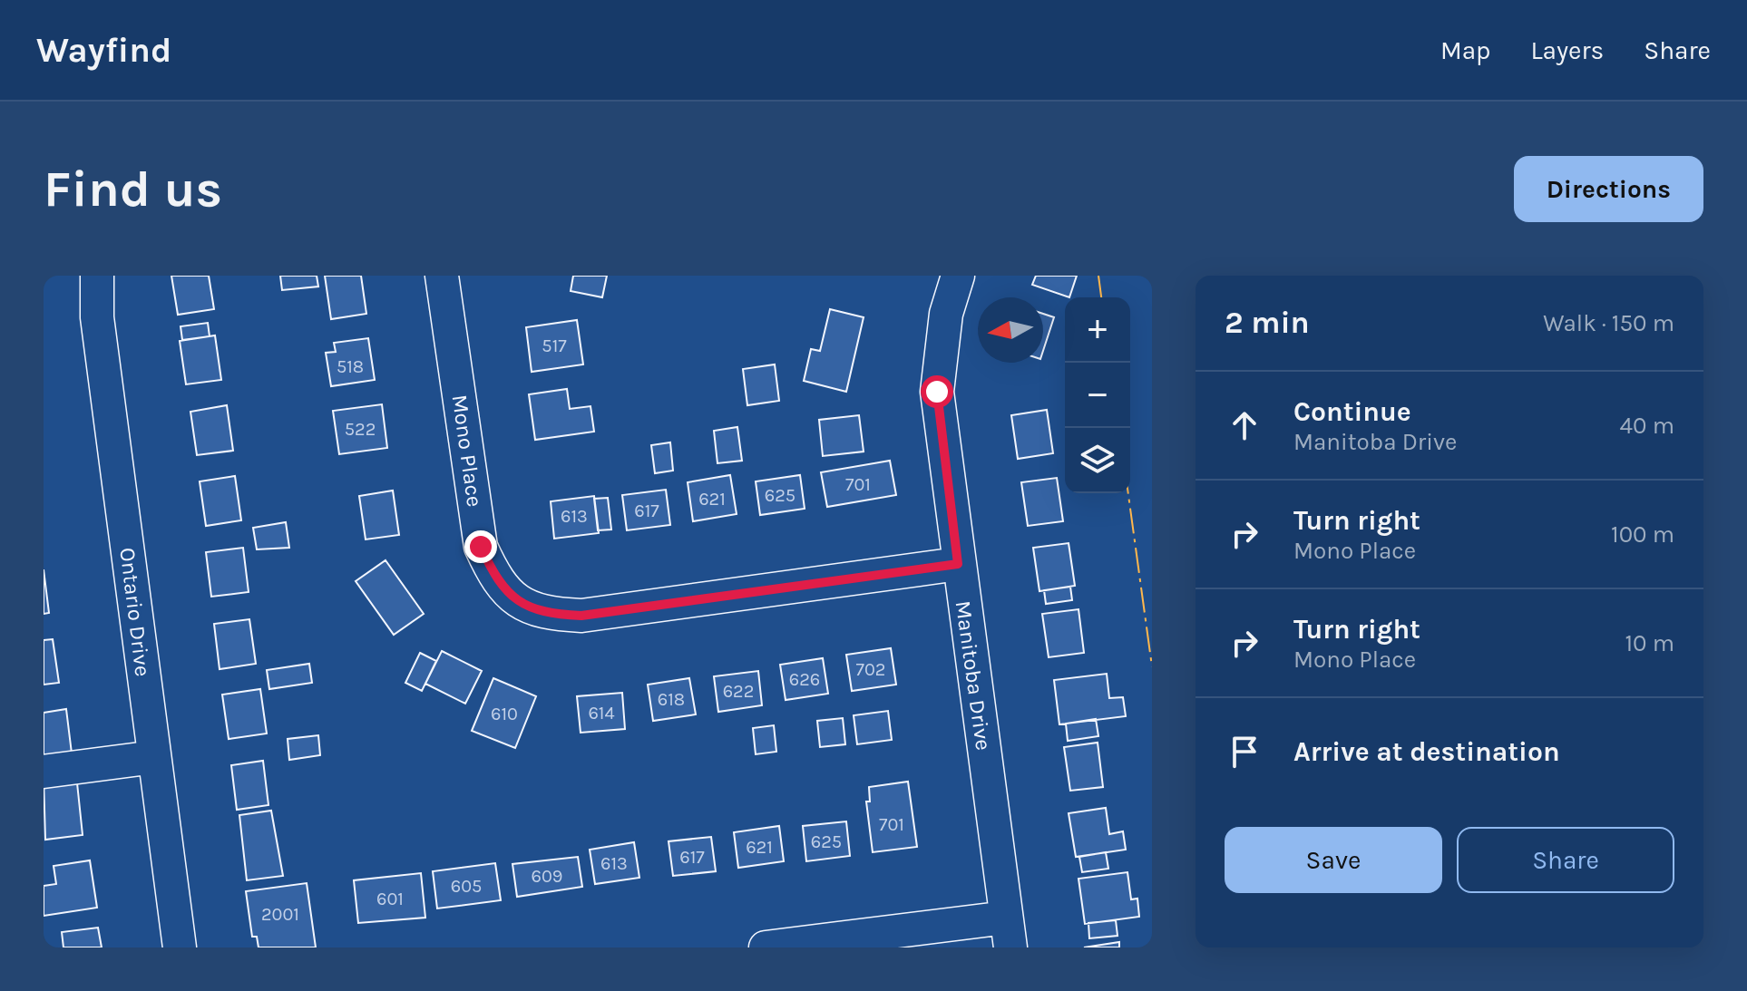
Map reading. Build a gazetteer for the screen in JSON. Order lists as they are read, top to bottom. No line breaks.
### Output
{"streets":{"street":["Mono Place","Ontario Drive","Manitoba Drive"]},"crossings":[["Mono Place","Manitoba Drive"]],"house_numbers":["517","518","522","701","625","621","617","613","702","626","622","618","614","610","701","625","621","617","613","609","605","601","2001"],"north":"left","page":{"header":"Wayfind","nav":["Map","Layers","Share"],"buttons":["Directions",["Save","Share"]],"title":"Find us","heading":["2 min","Walk · 150 m"],"map_buttons":["+","−"],"list":[["Continue","Manitoba Drive","40 m"],["Turn right","Mono Place","100 m"],["Turn right","Mono Place","10 m"],"Arrive at destination"]}}
